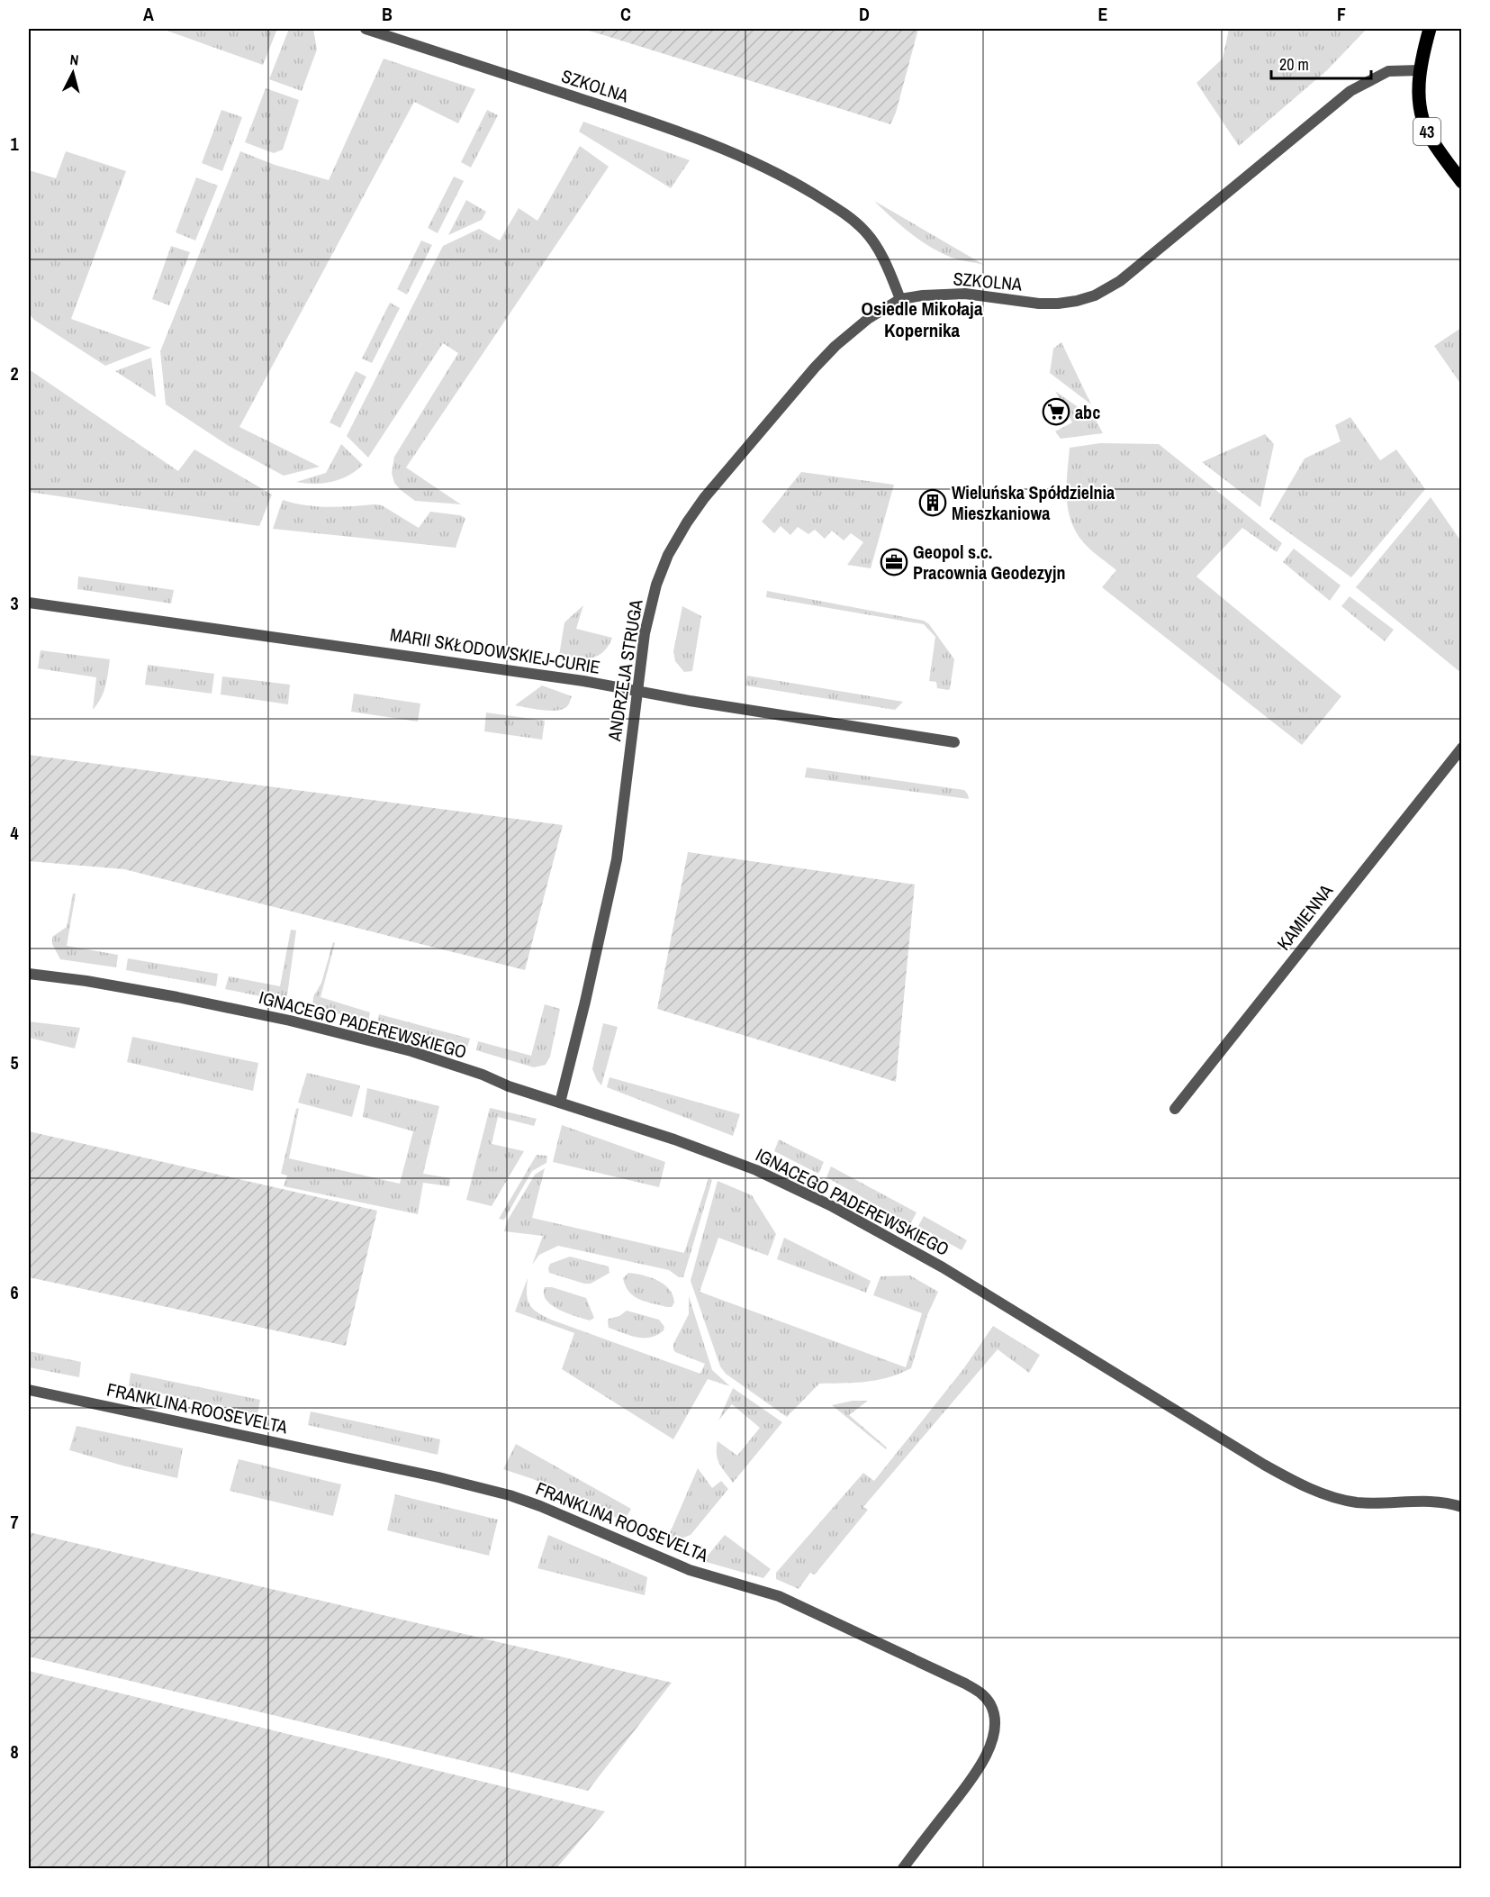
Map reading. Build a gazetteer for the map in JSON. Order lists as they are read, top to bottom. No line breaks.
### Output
{"streets":{"main road":["43"],"street":["SZKOLNA","MARII SKŁODOWSKIEJ-CURIE","ANDRZEJA STRUGA","KAMIENNA","IGNACEGO PADEREWSKIEGO","FRANKLINA ROOSEVELTA"]},"crossings":[["SZKOLNA","43"],["SZKOLNA","ANDRZEJA STRUGA"],["MARII SKŁODOWSKIEJ-CURIE","ANDRZEJA STRUGA"],["ANDRZEJA STRUGA","IGNACEGO PADEREWSKIEGO"]],"districts":["Osiedle Mikołaja Kopernika"],"places":{"supermarket":["abc"],"building":["Wieluńska Spółdzielnia Mieszkaniowa"],"office":["Geopol s.c. Pracownia Geodezyjn"]},"scale_bar":"20 m","north":"top","grid":{"columns":["A","B","C","D","E","F"],"rows":["1","2","3","4","5","6","7","8"]}}
